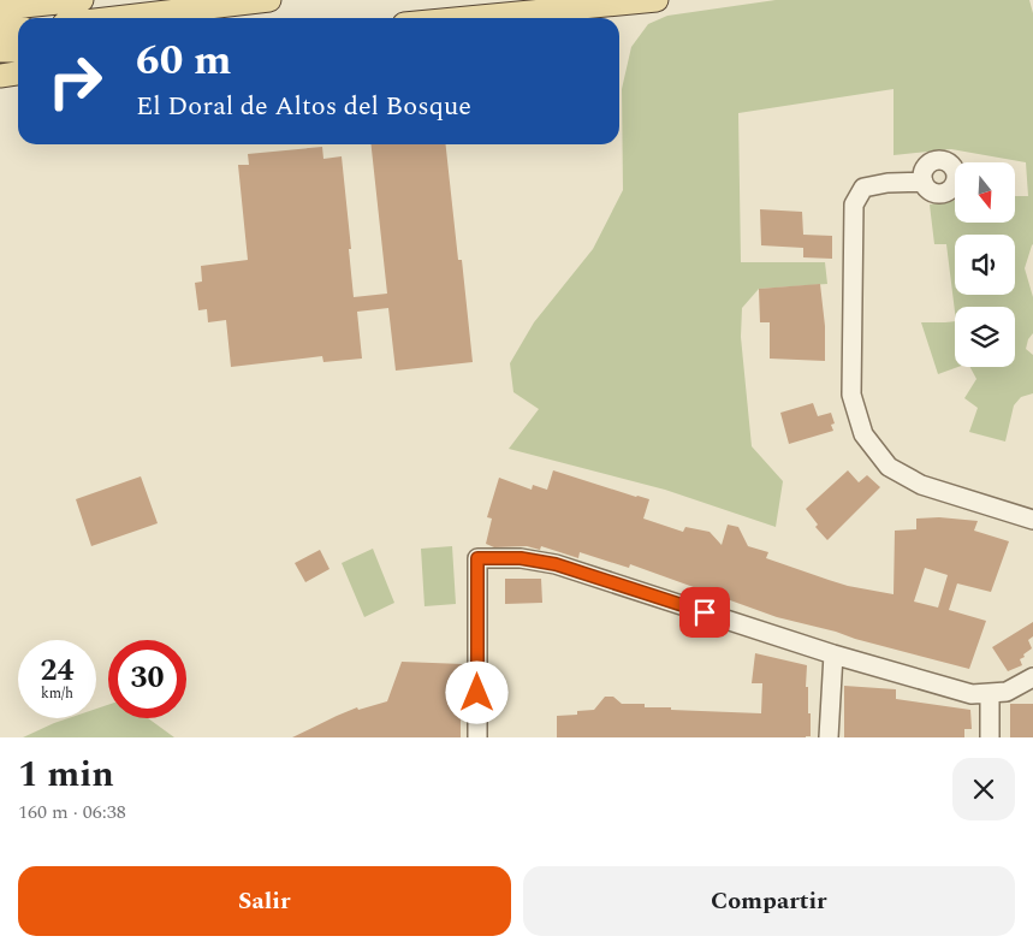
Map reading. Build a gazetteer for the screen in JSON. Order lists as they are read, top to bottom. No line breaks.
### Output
{"north":"bottom","page":{"turn":["60 m","El Doral de Altos del Bosque"],"speed":"24 km/h","limit":"30","heading":["1 min","160 m · 06:38"],"buttons":["Salir","Compartir"]}}
